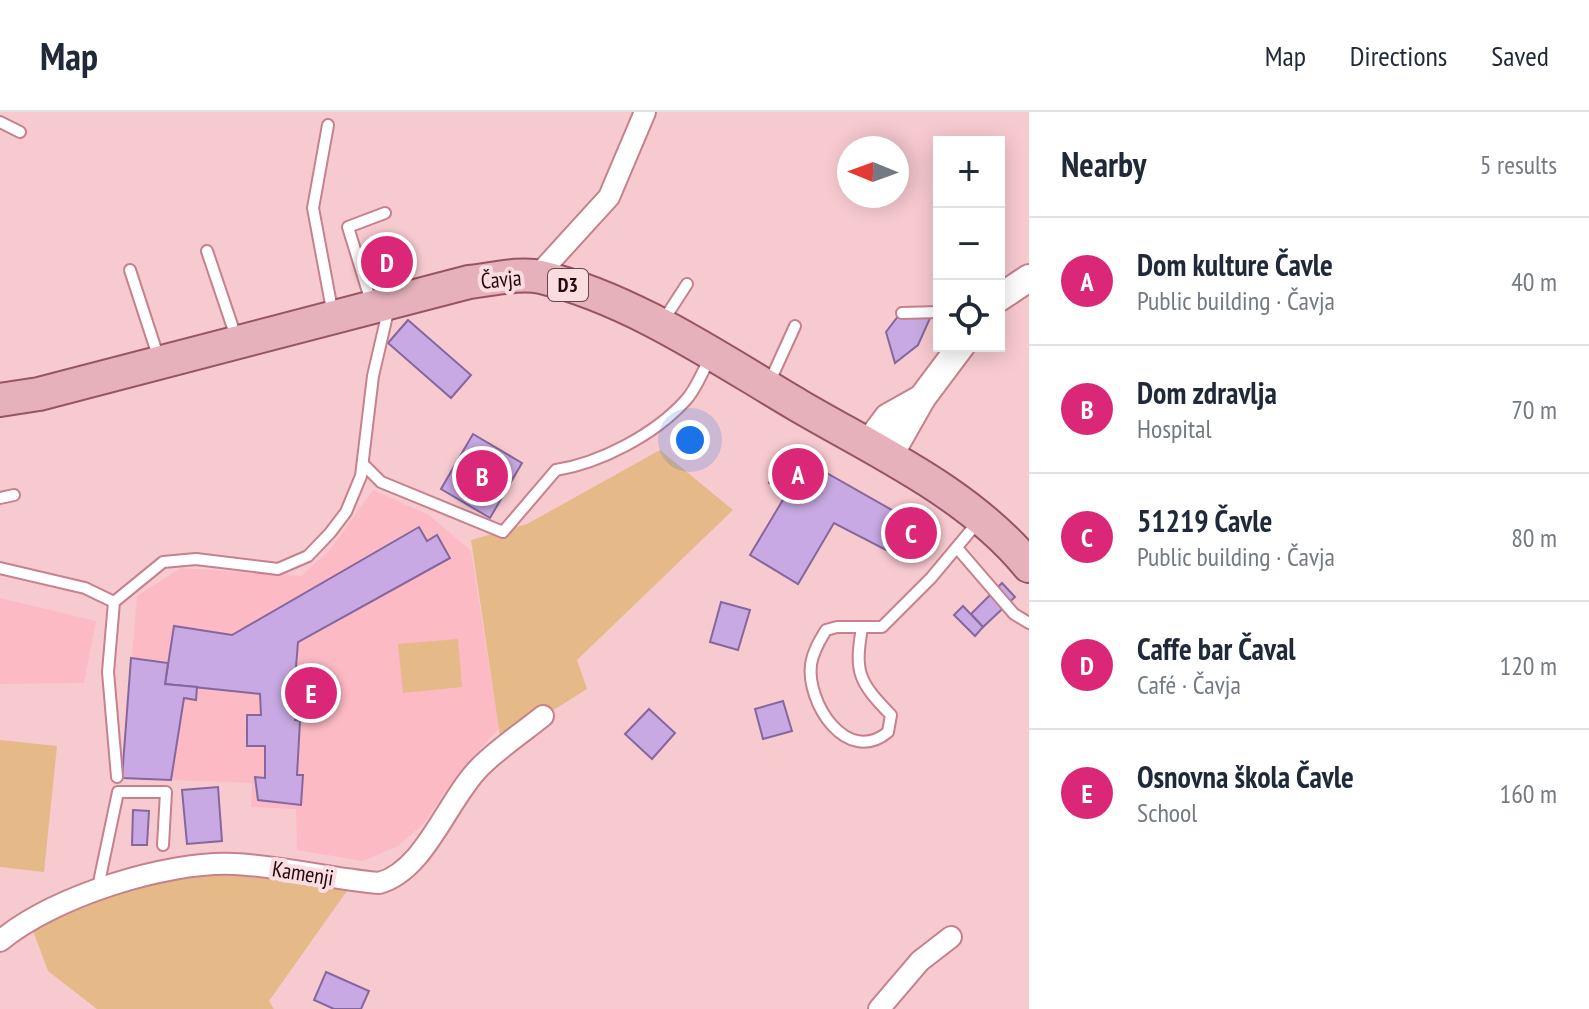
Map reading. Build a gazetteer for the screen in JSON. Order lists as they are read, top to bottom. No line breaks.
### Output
{"streets":{"main road":["Čavja","D3"],"street":["Kamenji"]},"north":"left","page":{"header":"Map","nav":["Map","Directions","Saved"],"heading":["Nearby","5 results"],"map_buttons":["+","−"],"list":[{"mark":"A","name":"Dom kulture Čavle","note":"Public building · Čavja","value":"40 m"},{"mark":"B","name":"Dom zdravlja","note":"Hospital","value":"70 m"},{"mark":"C","name":"51219 Čavle","note":"Public building · Čavja","value":"80 m"},{"mark":"D","name":"Caffe bar Čaval","note":"Café · Čavja","value":"120 m"},{"mark":"E","name":"Osnovna škola Čavle","note":"School","value":"160 m"}],"pins":["D","A","B","C","E"]}}
